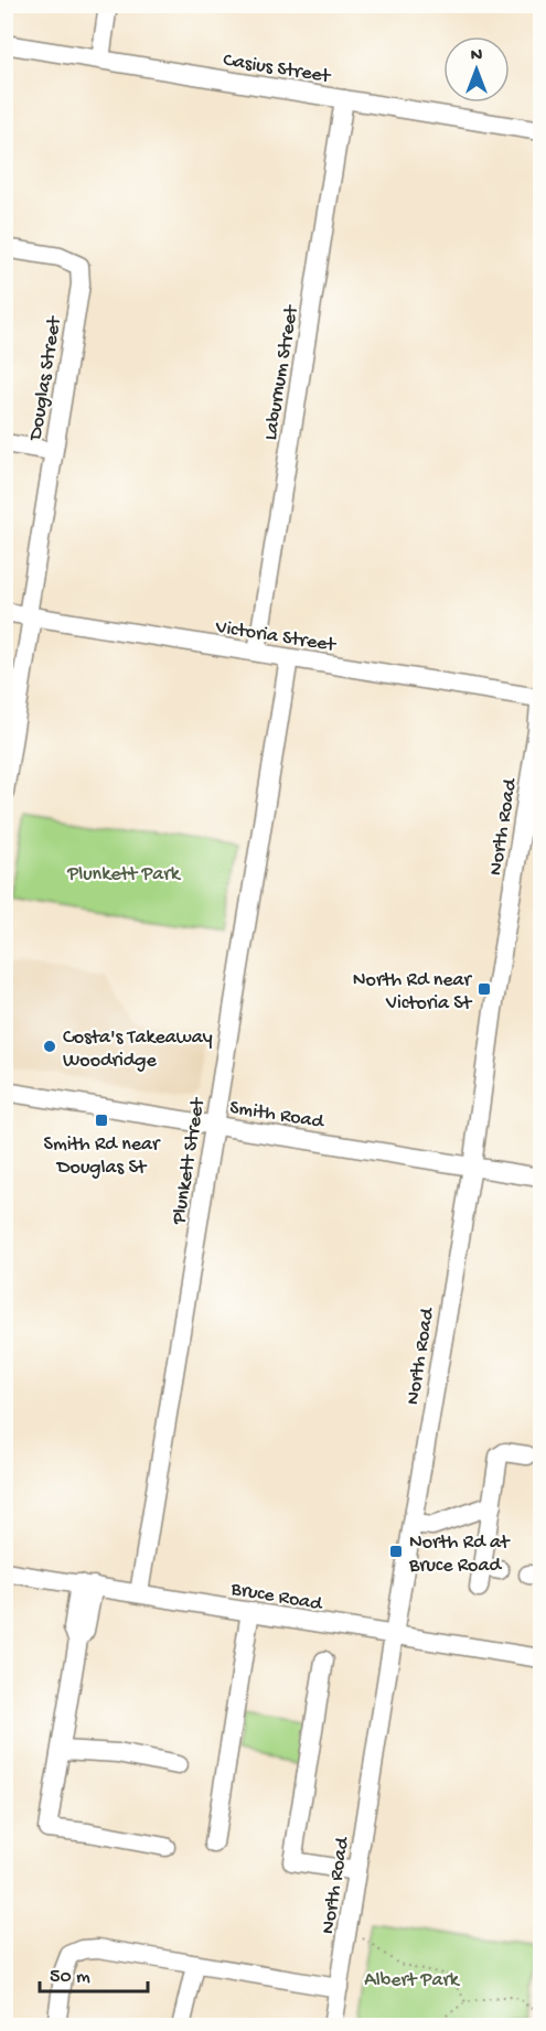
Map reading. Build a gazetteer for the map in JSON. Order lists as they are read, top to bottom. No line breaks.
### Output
{"streets":{"street":["Casius Street","Laburnum Street","Douglas Street","Victoria Street","North Road","Smith Road","Plunkett Street","Bruce Road"]},"crossings":[["Casius Street","Laburnum Street"],["Laburnum Street","Victoria Street"],["Douglas Street","Victoria Street"],["Victoria Street","North Road"],["Victoria Street","Plunkett Street"],["North Road","Smith Road"],["North Road","Bruce Road"],["Smith Road","Plunkett Street"],["Plunkett Street","Bruce Road"]],"parks":["Plunkett Park","Albert Park"],"places":{"transit":["North Rd near Victoria St","Smith Rd near Douglas St","North Rd at Bruce Road"],"other":["Costa's Takeaway Woodridge"]},"scale_bar":"50 m","north":"top"}
